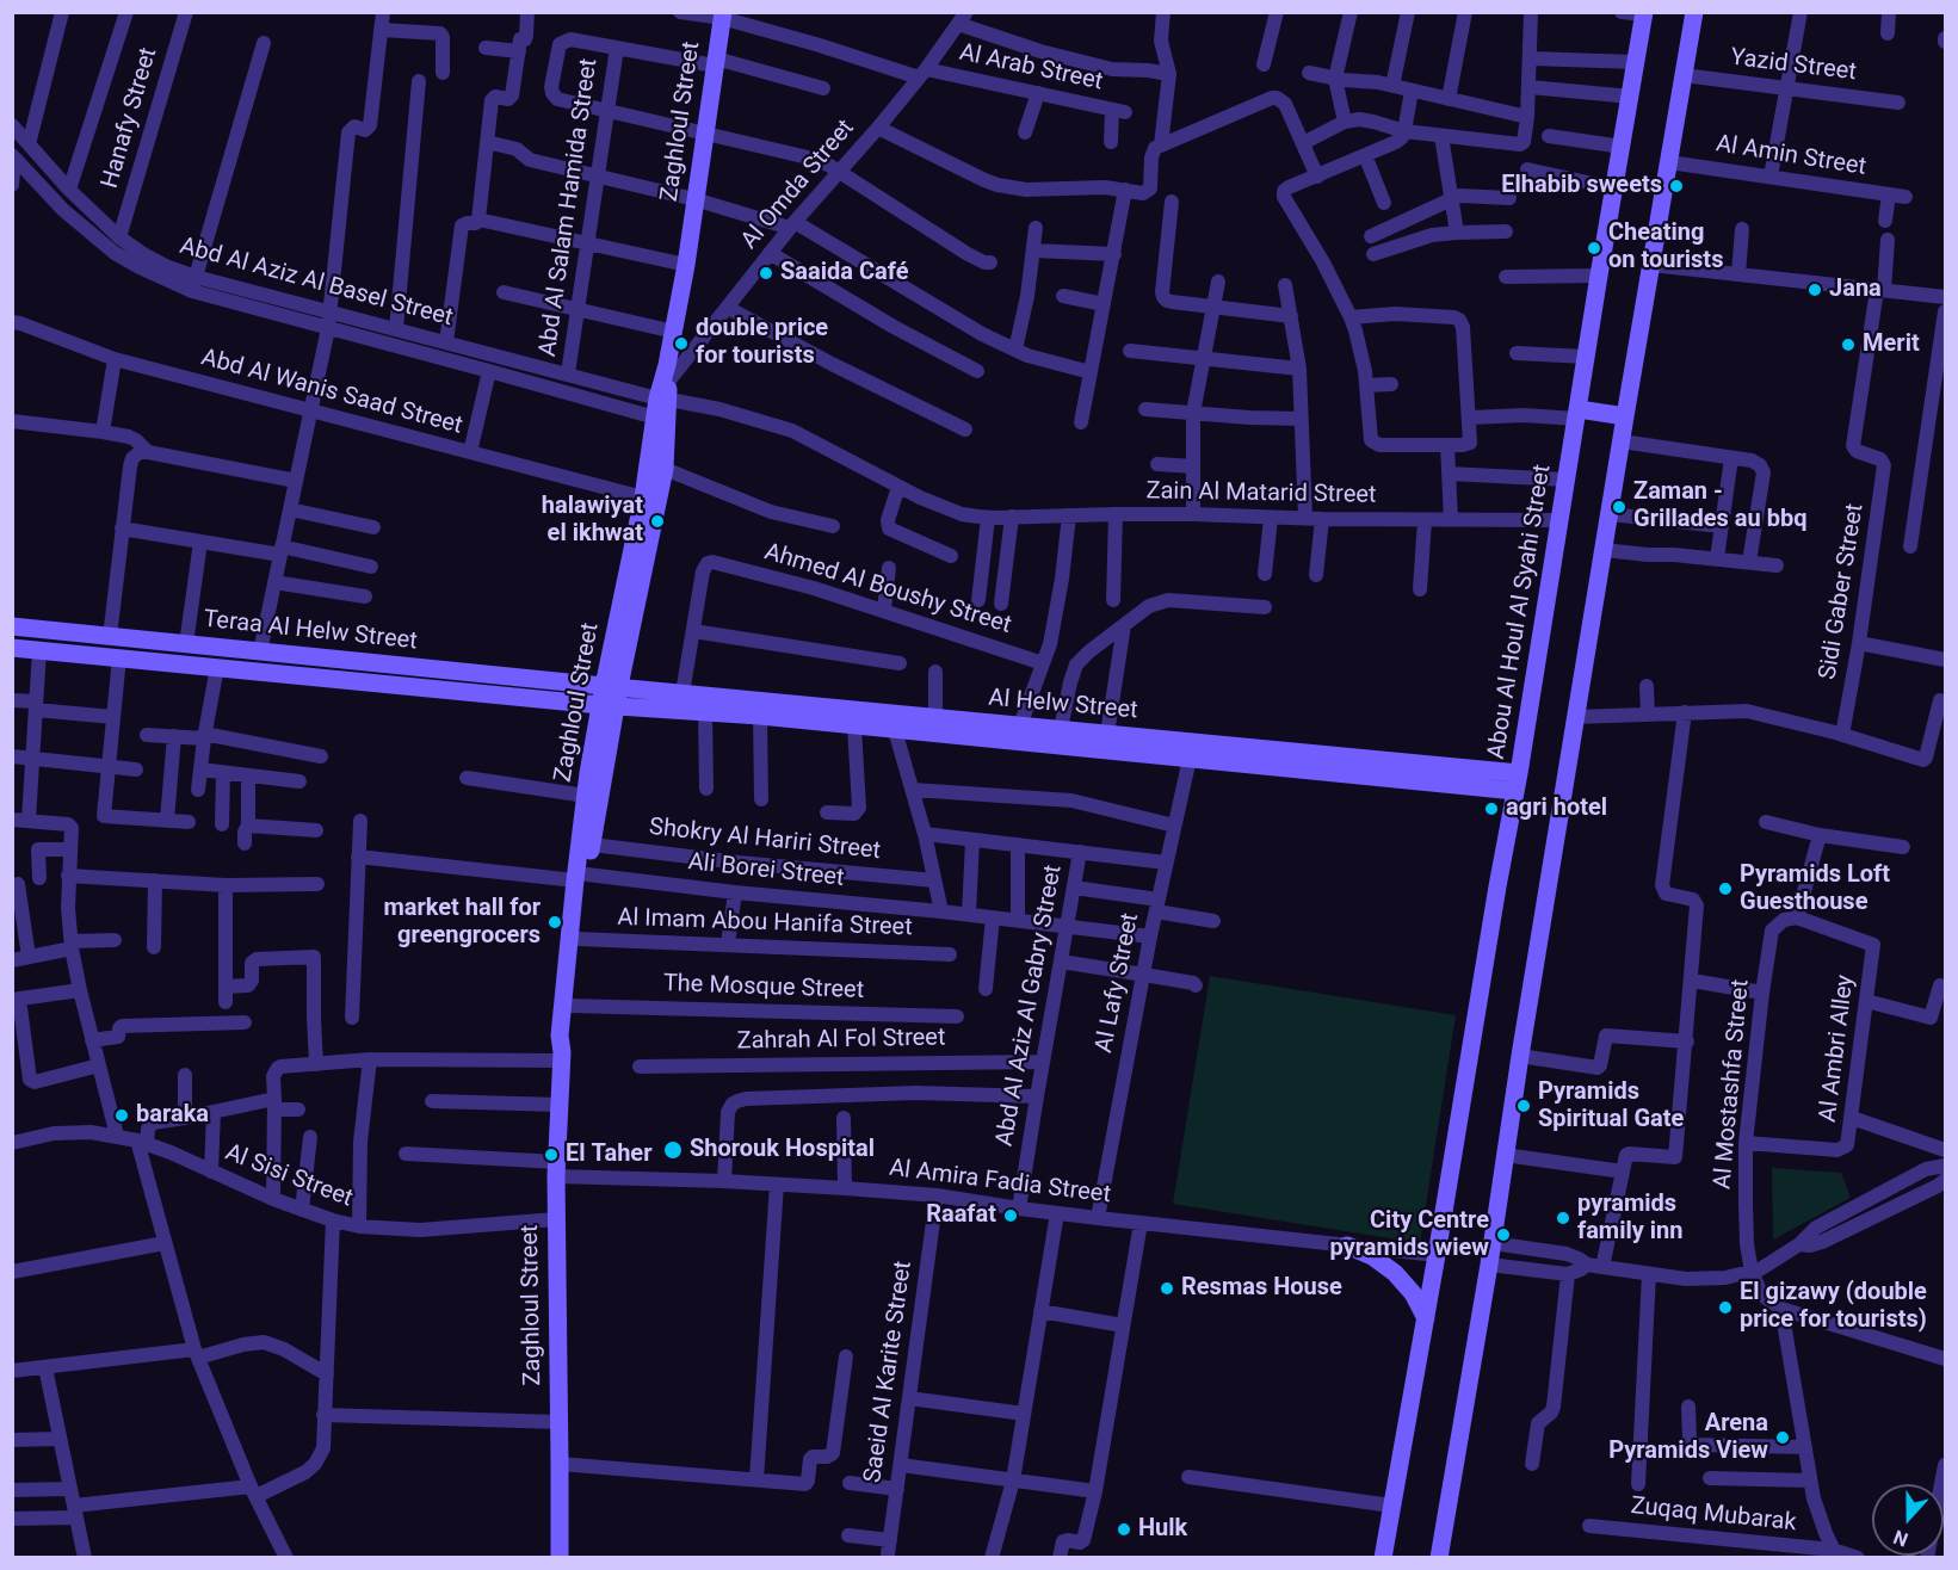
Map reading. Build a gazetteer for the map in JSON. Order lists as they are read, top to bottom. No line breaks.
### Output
{"streets":{"street":["Yazid Street","Al Arab Street","Hanafy Street","Zaghloul Street","Al Amin Street","Al Omda Street","Abd Al Salam Hamida Street","Abd Al Aziz Al Basel Street","Abd Al Wanis Saad Street","Zain Al Matarid Street","Ahmed Al Boushy Street","Sidi Gaber Street","Abou Al Houl Al Syahi Street","Teraa Al Helw Street","Al Helw Street","Shokry Al Hariri Street","Ali Borei Street","Al Imam Abou Hanifa Street","Al Lafy Street","The Mosque Street","Abd Al Aziz Al Gabry Street","Zahrah Al Fol Street","Al Ambri Alley","Al Mostashfa Street","Al Sisi Street","Al Amira Fadia Street","Saeid Al Karite Street","Zuqaq Mubarak"]},"crossings":[["Al Arab Street","Zaghloul Street"],["Al Arab Street","Al Omda Street"],["Hanafy Street","Abd Al Aziz Al Basel Street"],["Zaghloul Street","Al Omda Street"],["Zaghloul Street","Abd Al Aziz Al Basel Street"],["Zaghloul Street","Abd Al Wanis Saad Street"],["Zaghloul Street","Teraa Al Helw Street"],["Zaghloul Street","Al Helw Street"],["Zaghloul Street","Shokry Al Hariri Street"],["Zaghloul Street","Ali Borei Street"],["Zaghloul Street","Al Imam Abou Hanifa Street"],["Zaghloul Street","The Mosque Street"],["Zaghloul Street","Al Sisi Street"],["Zaghloul Street","Al Amira Fadia Street"],["Al Omda Street","Abd Al Aziz Al Basel Street"],["Abd Al Salam Hamida Street","Abd Al Aziz Al Basel Street"],["Abd Al Aziz Al Basel Street","Zain Al Matarid Street"],["Zain Al Matarid Street","Abou Al Houl Al Syahi Street"],["Abou Al Houl Al Syahi Street","Al Helw Street"],["Abou Al Houl Al Syahi Street","Al Amira Fadia Street"],["Teraa Al Helw Street","Al Helw Street"],["Al Helw Street","Al Lafy Street"],["Ali Borei Street","Al Lafy Street"],["Ali Borei Street","Abd Al Aziz Al Gabry Street"],["Al Lafy Street","Al Amira Fadia Street"],["Abd Al Aziz Al Gabry Street","Zahrah Al Fol Street"],["Abd Al Aziz Al Gabry Street","Al Amira Fadia Street"],["Al Ambri Alley","Al Mostashfa Street"],["Al Amira Fadia Street","Saeid Al Karite Street"]],"places":["Elhabib sweets","Cheating on tourists","Saaida Café","Jana","double price for tourists","Merit","Zaman - Grillades au bbq","halawiyat el ikhwat","agri hotel","Pyramids Loft Guesthouse","market hall for greengrocers","Pyramids Spiritual Gate","baraka","Shorouk Hospital","El Taher","Raafat","pyramids family inn","City Centre pyramids wiew","Resmas House","El gizawy (double price for tourists)","Arena Pyramids View","Hulk"],"north":"bottom"}
